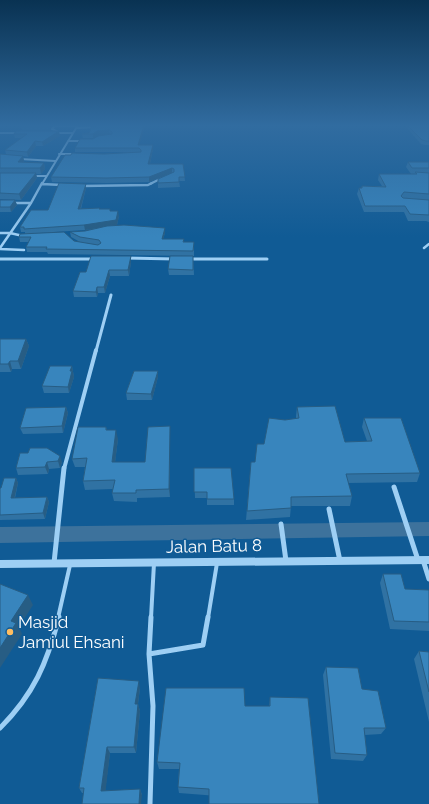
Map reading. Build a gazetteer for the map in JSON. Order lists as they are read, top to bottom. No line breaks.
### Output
{"streets":{"street":["Jalan Batu 8"]},"places":["Masjid Jamiul Ehsani"]}
